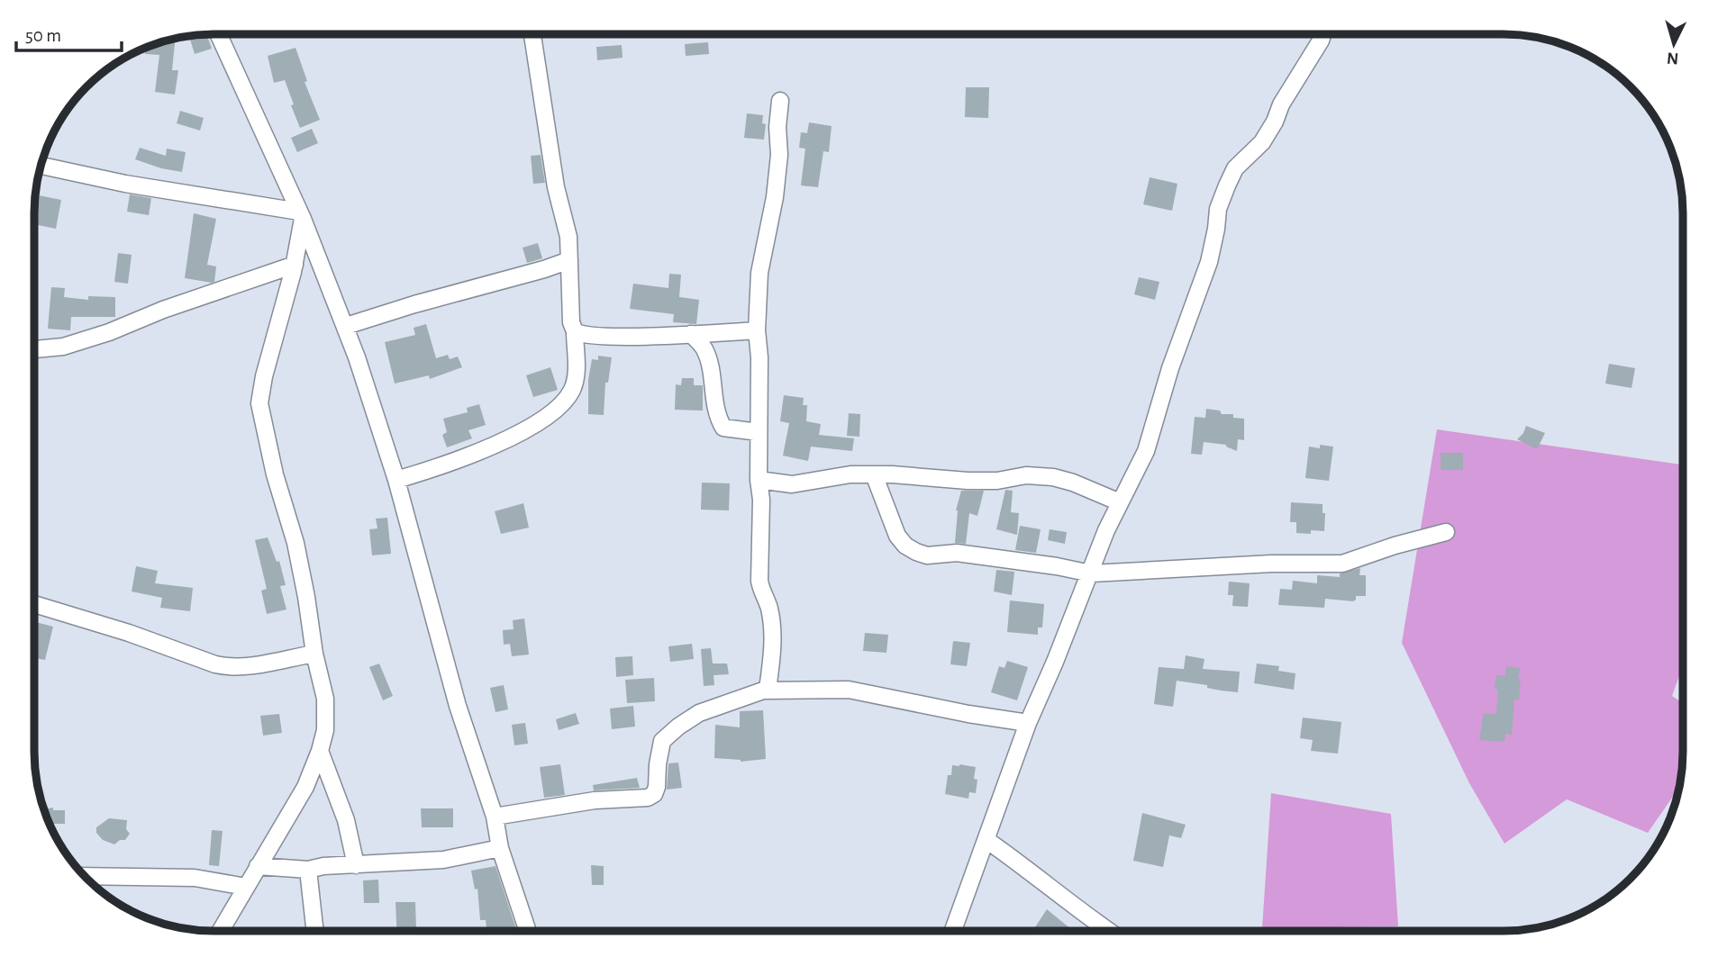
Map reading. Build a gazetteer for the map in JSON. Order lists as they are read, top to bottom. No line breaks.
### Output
{"scale_bar":"50 m","north":"bottom"}
